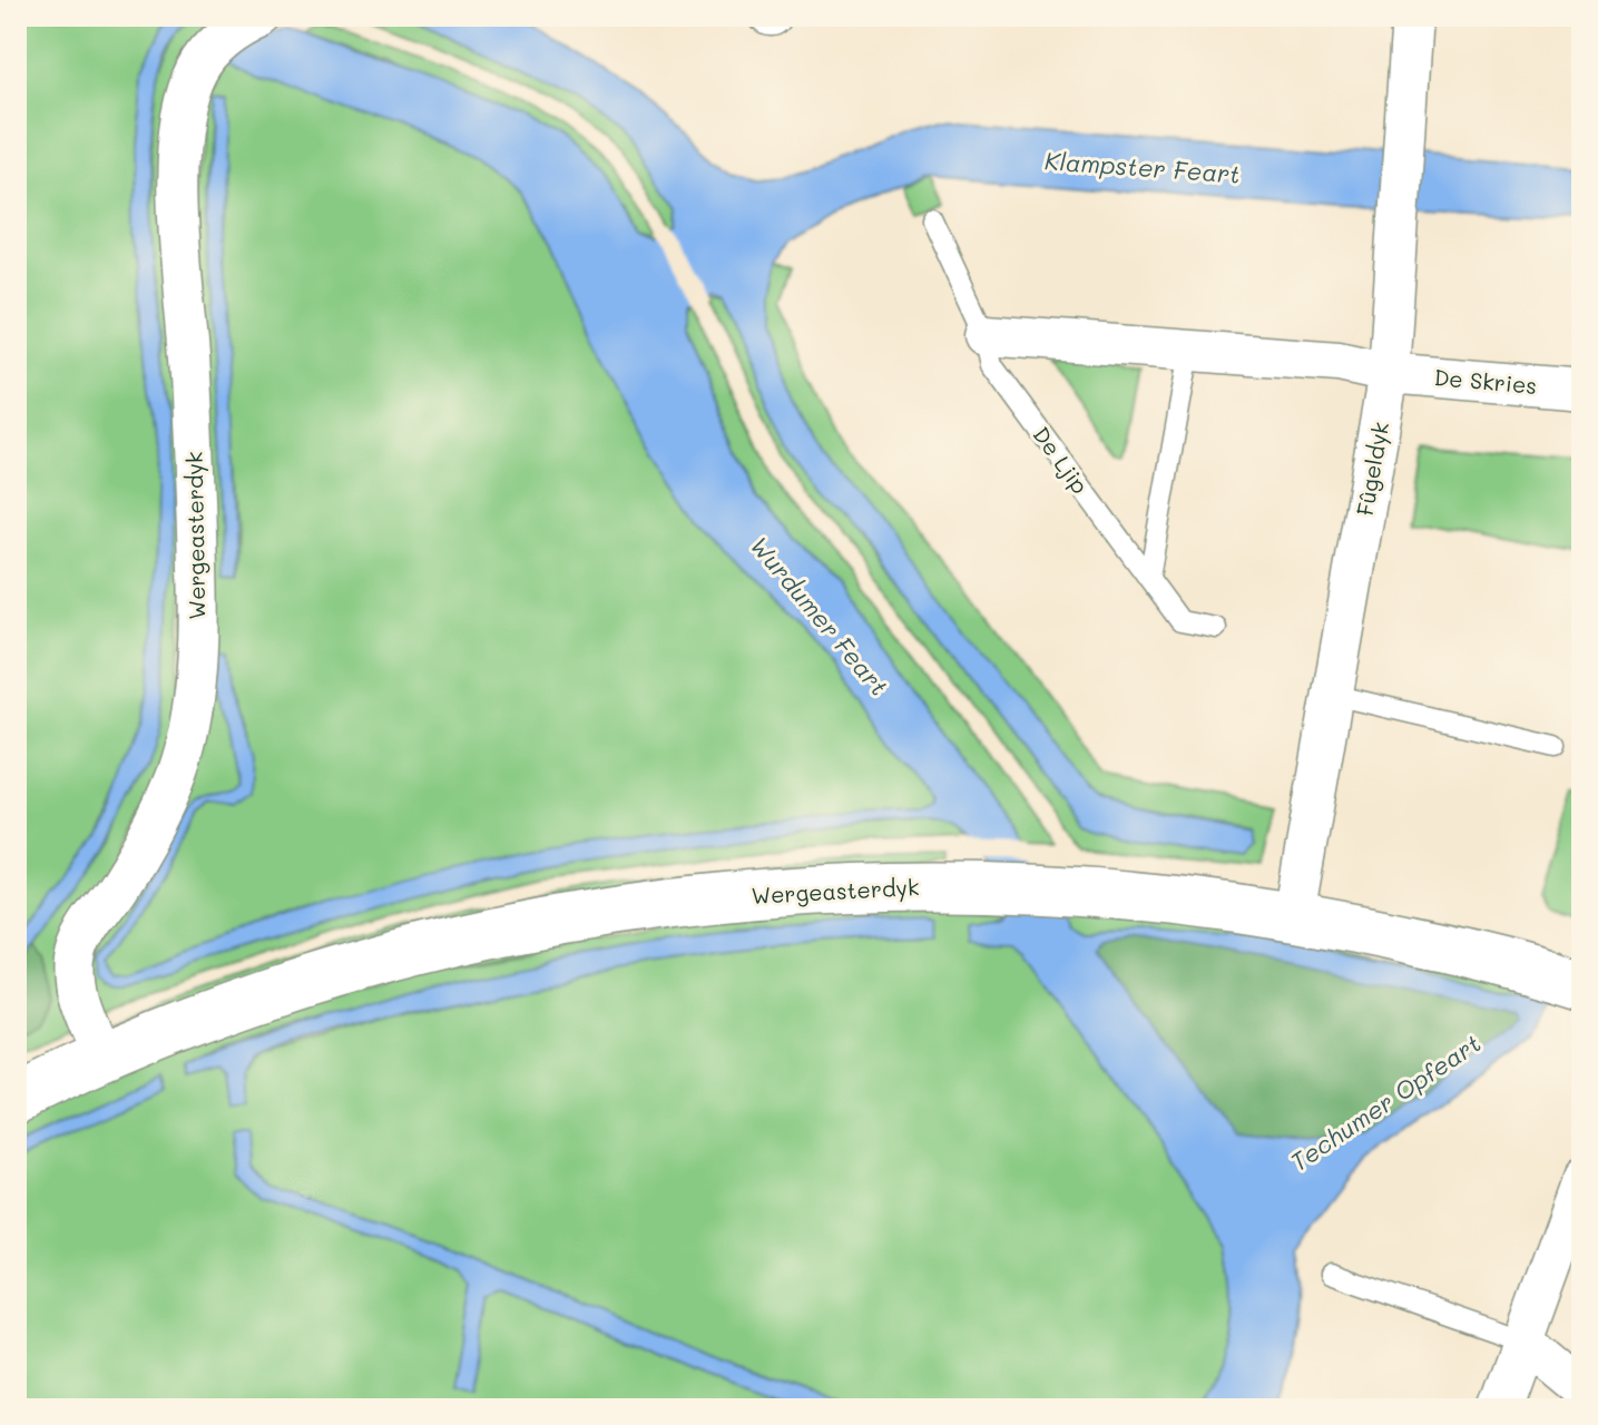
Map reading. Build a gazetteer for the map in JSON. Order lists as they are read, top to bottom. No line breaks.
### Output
{"streets":{"street":["De Skries","Fûgeldyk","Wergeasterdyk"],"lane":["De Ljip"]},"crossings":[["De Skries","Fûgeldyk"],["Fûgeldyk","Wergeasterdyk"]],"water":["Klampster Feart","Wurdumer Feart","Techumer Opfeart"]}
